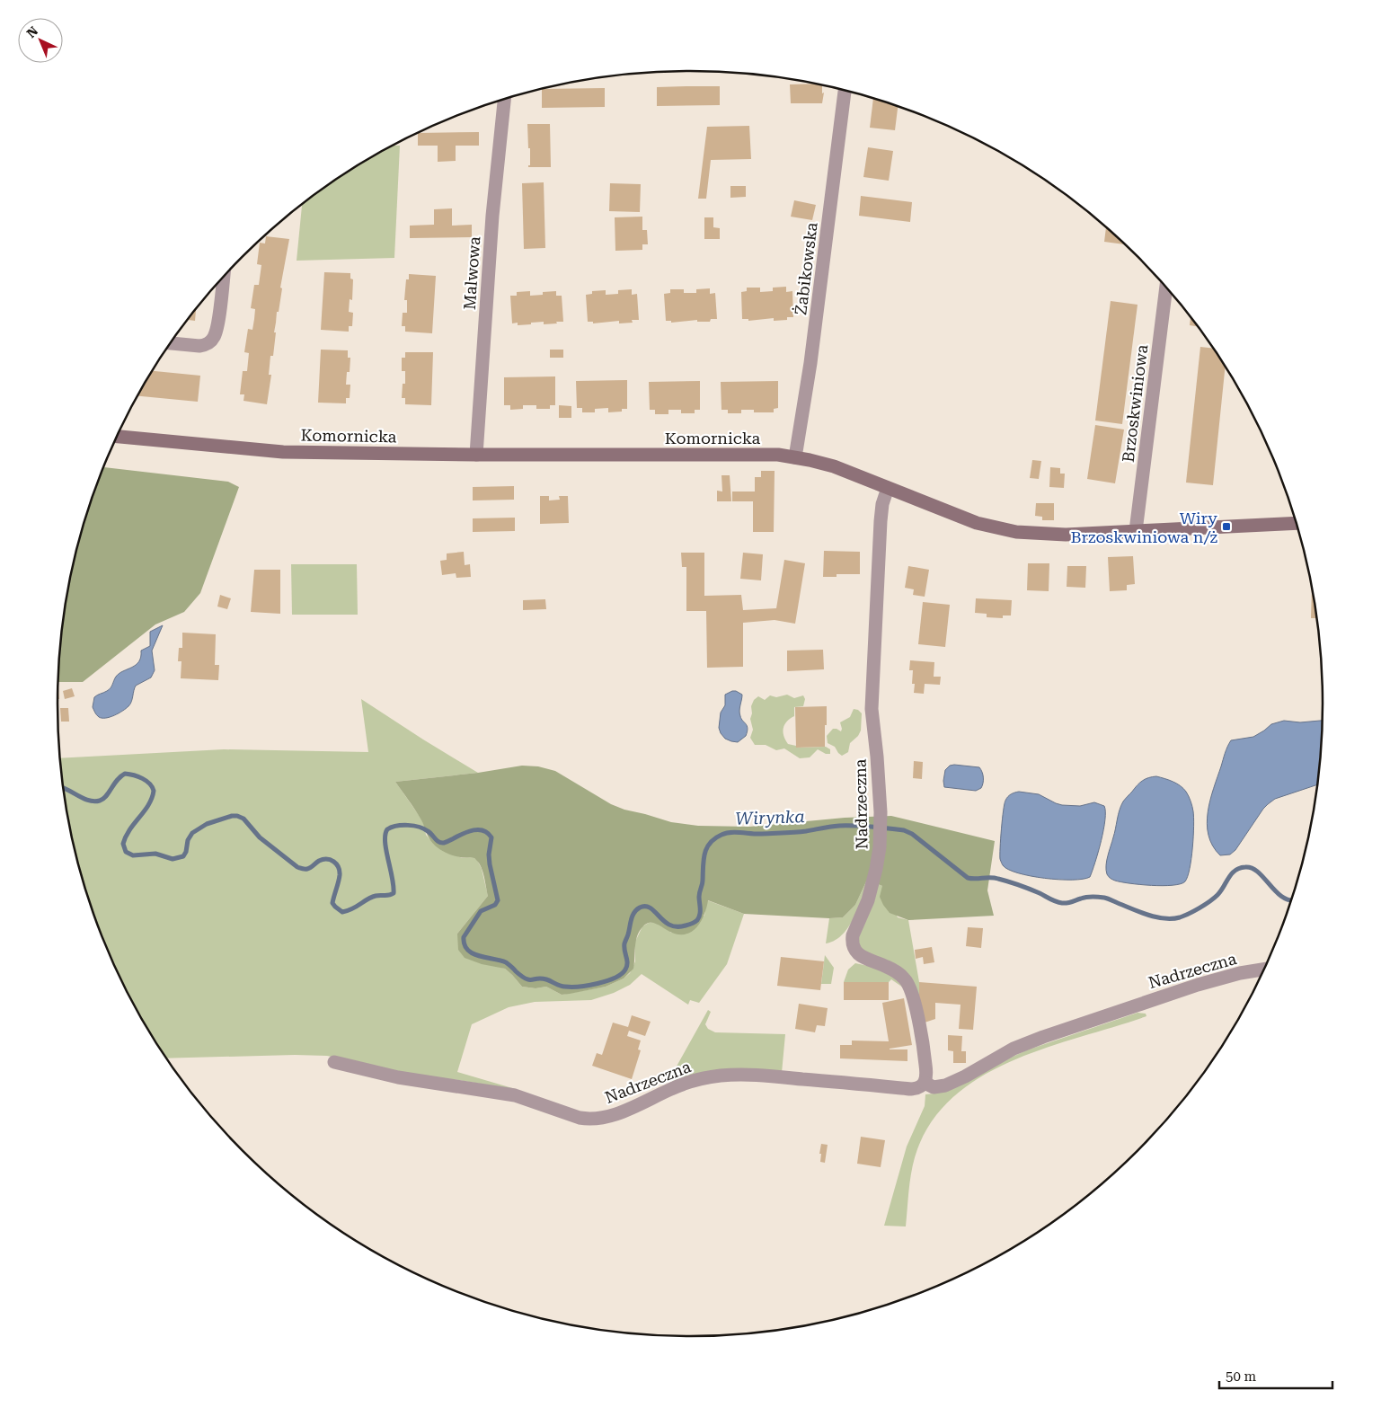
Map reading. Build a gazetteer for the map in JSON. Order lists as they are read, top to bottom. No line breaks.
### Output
{"streets":{"street":["Żabikowska","Malwowa","Brzoskwiniowa","Komornicka","Nadrzeczna"]},"crossings":[["Żabikowska","Komornicka"],["Malwowa","Komornicka"],["Brzoskwiniowa","Komornicka"],["Komornicka","Nadrzeczna"]],"water":["Wirynka"],"places":{"transit":["Wiry Brzoskwiniowa n/ż"]},"scale_bar":"50 m","north":"top left"}
